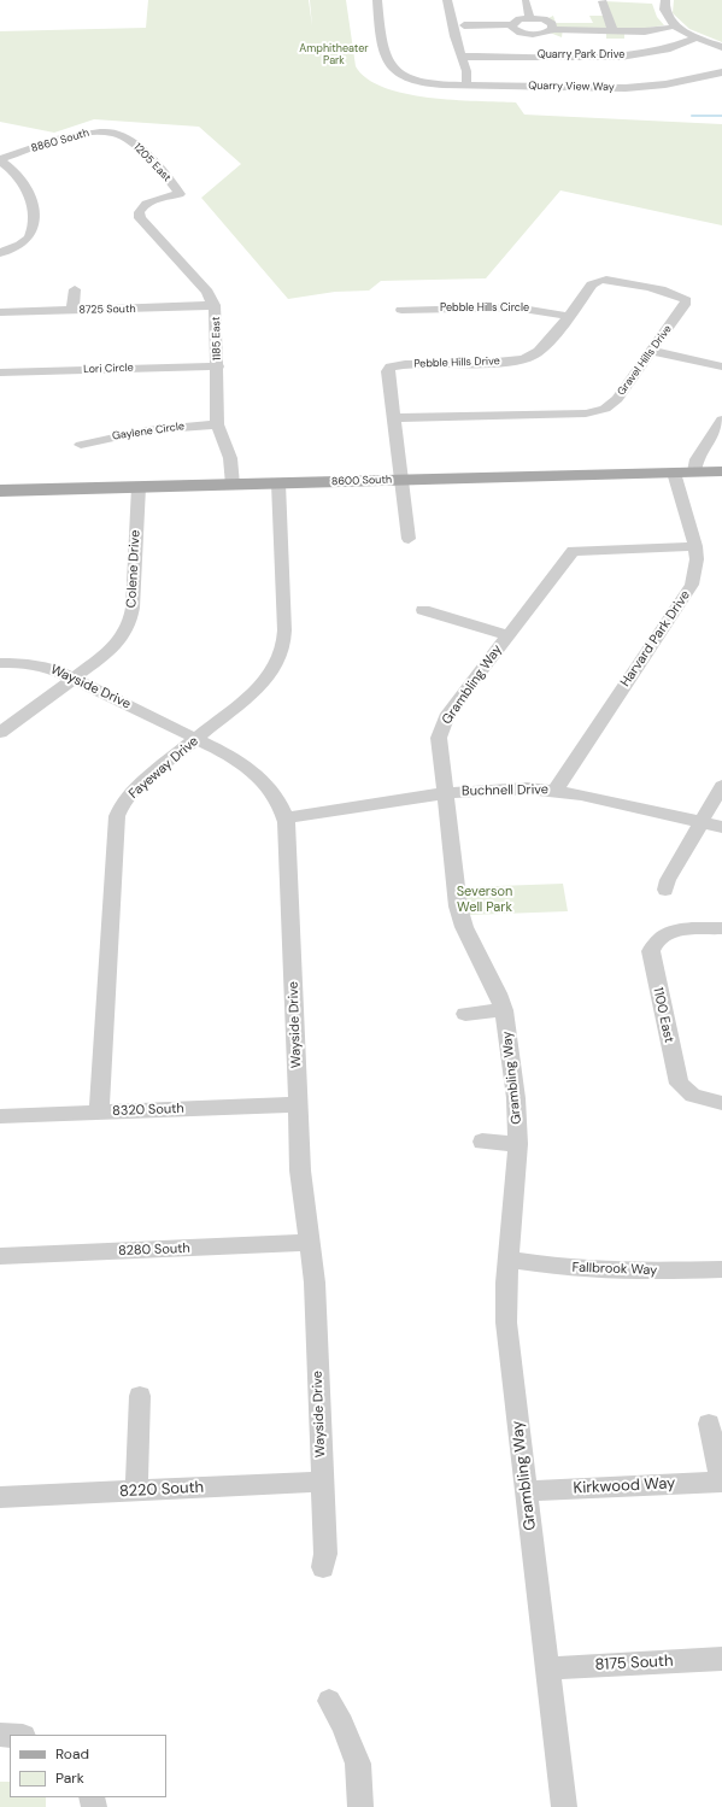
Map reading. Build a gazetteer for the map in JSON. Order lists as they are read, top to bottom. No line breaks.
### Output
{"streets":{"main road":["8600 South"],"street":["Quarry Park Drive","Quarry View Way","8860 South","1205 East","Pebble Hills Circle","8725 South","1185 East","Gravel Hills Drive","Pebble Hills Drive","Lori Circle","Gaylene Circle","Colene Drive","Harvard Park Drive","Grambling Way","Wayside Drive","Fayeway Drive","Buchnell Drive","1100 East","8320 South","8280 South","Fallbrook Way","Kirkwood Way","8220 South","8175 South"]},"crossings":[["8860 South","1205 East"],["1205 East","1185 East"],["Pebble Hills Circle","Pebble Hills Drive"],["8725 South","1185 East"],["1185 East","Lori Circle"],["1185 East","Gaylene Circle"],["1185 East","8600 South"],["Gravel Hills Drive","Pebble Hills Drive"],["Pebble Hills Drive","8600 South"],["8600 South","Colene Drive"],["8600 South","Harvard Park Drive"],["8600 South","Fayeway Drive"],["Colene Drive","Wayside Drive"],["Harvard Park Drive","Grambling Way"],["Harvard Park Drive","Buchnell Drive"],["Grambling Way","Buchnell Drive"],["Grambling Way","Fallbrook Way"],["Grambling Way","Kirkwood Way"],["Grambling Way","8175 South"],["Wayside Drive","Fayeway Drive"],["Wayside Drive","Buchnell Drive"],["Wayside Drive","8320 South"],["Wayside Drive","8280 South"],["Wayside Drive","8220 South"],["Fayeway Drive","8320 South"]],"parks":["Amphitheater Park","Severson Well Park"],"legend":["Road","Park"]}
